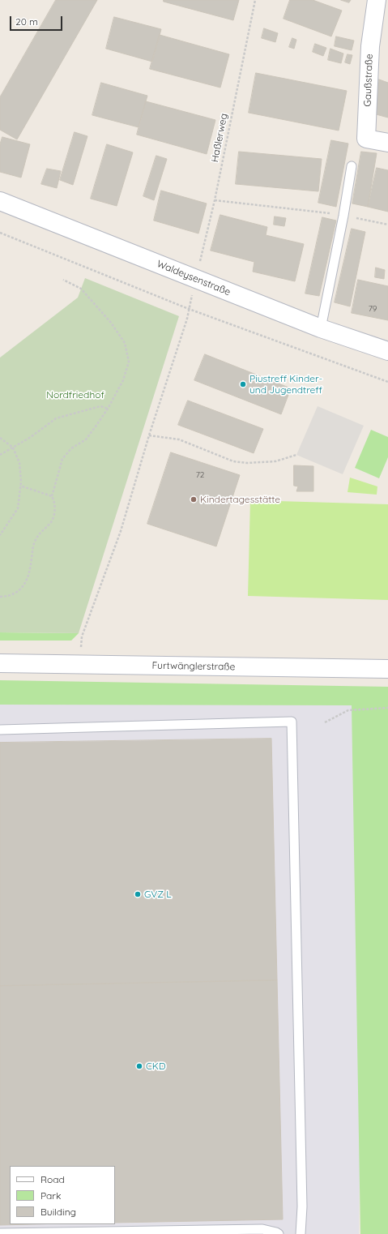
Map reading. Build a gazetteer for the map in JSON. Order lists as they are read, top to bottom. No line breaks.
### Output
{"streets":{"street":["Gaußstraße","Waldeysenstraße","Furtwänglerstraße"],"path":["Haßlerweg"]},"crossings":[["Haßlerweg","Waldeysenstraße"],["Haßlerweg","Furtwänglerstraße"]],"parks":["Nordfriedhof"],"places":["Piustreff Kinder- und Jugendtreff","Kindertagesstätte","GVZ L","CKD"],"house_numbers":["79","72"],"legend":["Road","Park","Building"],"scale_bar":"20 m"}
